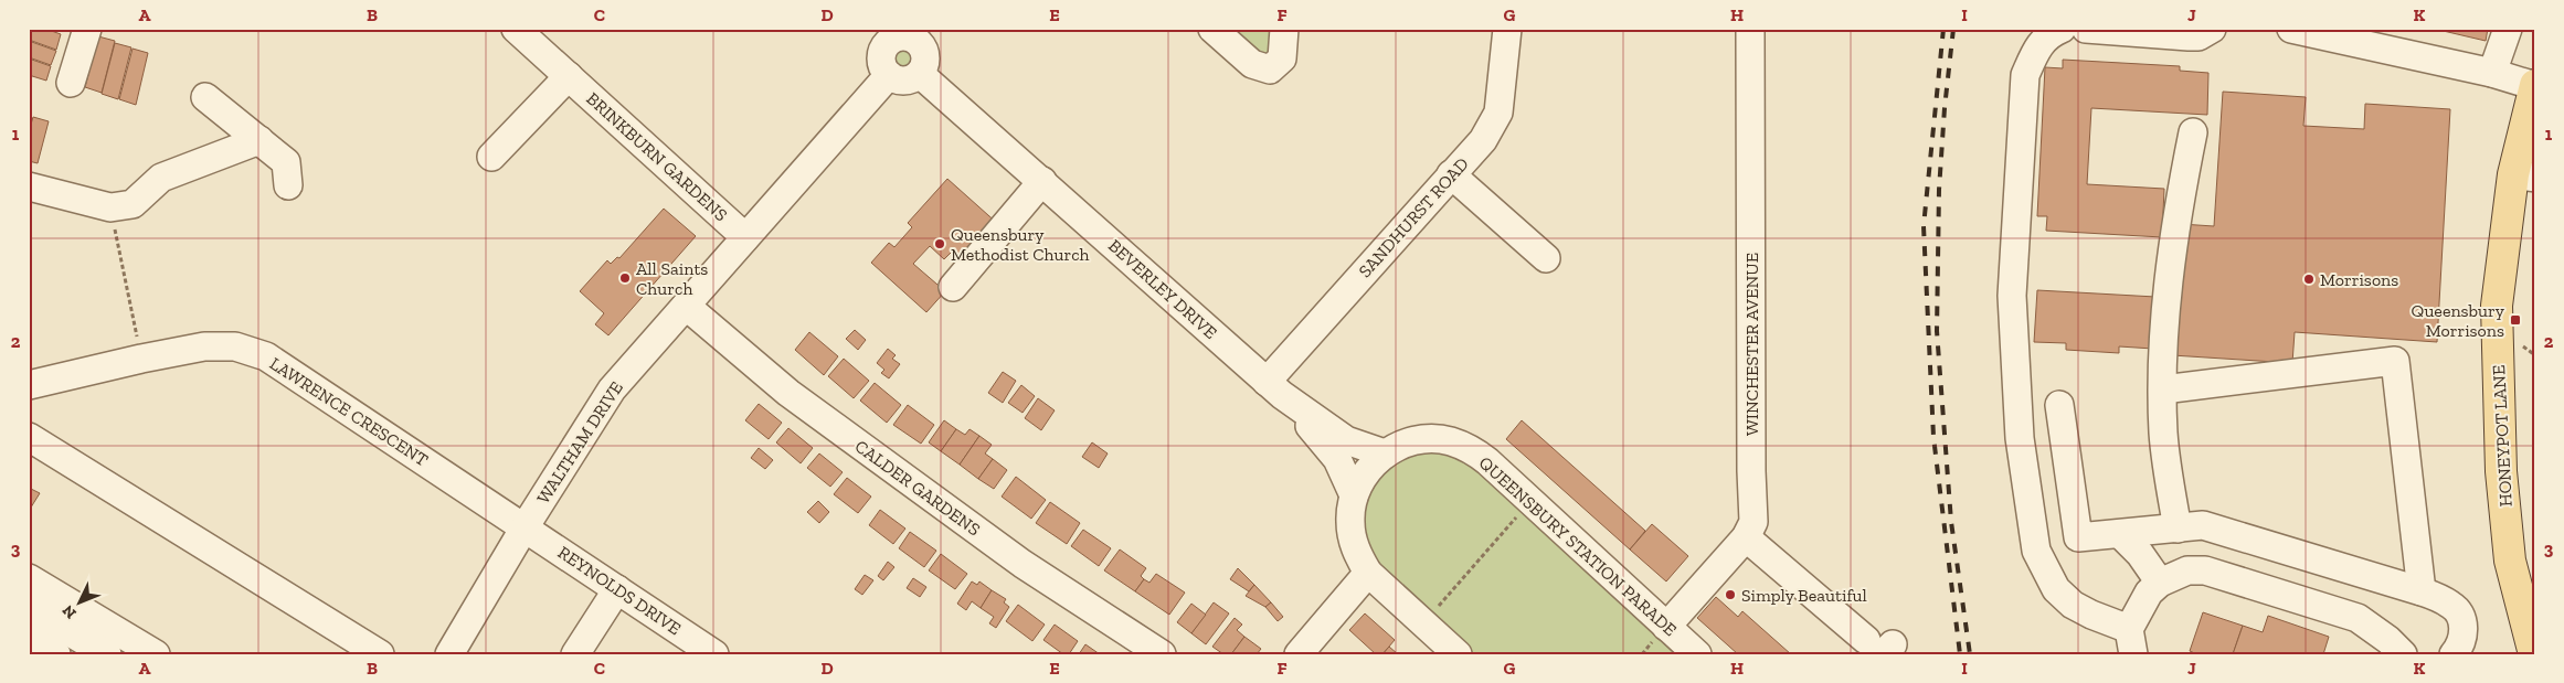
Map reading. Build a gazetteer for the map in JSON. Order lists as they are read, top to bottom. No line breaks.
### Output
{"streets":{"main road":["HONEYPOT LANE"],"street":["BRINKBURN GARDENS","SANDHURST ROAD","BEVERLEY DRIVE","WINCHESTER AVENUE","LAWRENCE CRESCENT","WALTHAM DRIVE","CALDER GARDENS","QUEENSBURY STATION PARADE","REYNOLDS DRIVE"]},"crossings":[["BRINKBURN GARDENS","WALTHAM DRIVE"],["SANDHURST ROAD","BEVERLEY DRIVE"],["BEVERLEY DRIVE","QUEENSBURY STATION PARADE"],["WINCHESTER AVENUE","QUEENSBURY STATION PARADE"],["LAWRENCE CRESCENT","WALTHAM DRIVE"],["LAWRENCE CRESCENT","REYNOLDS DRIVE"],["WALTHAM DRIVE","CALDER GARDENS"],["WALTHAM DRIVE","REYNOLDS DRIVE"]],"places":{"other":["Queensbury Methodist Church","All Saints Church","Morrisons","Simply Beautiful"],"transit":["Queensbury Morrisons"]},"north":"bottom left","grid":{"columns":["A","B","C","D","E","F","G","H","I","J","K"],"rows":["1","2","3"]}}
